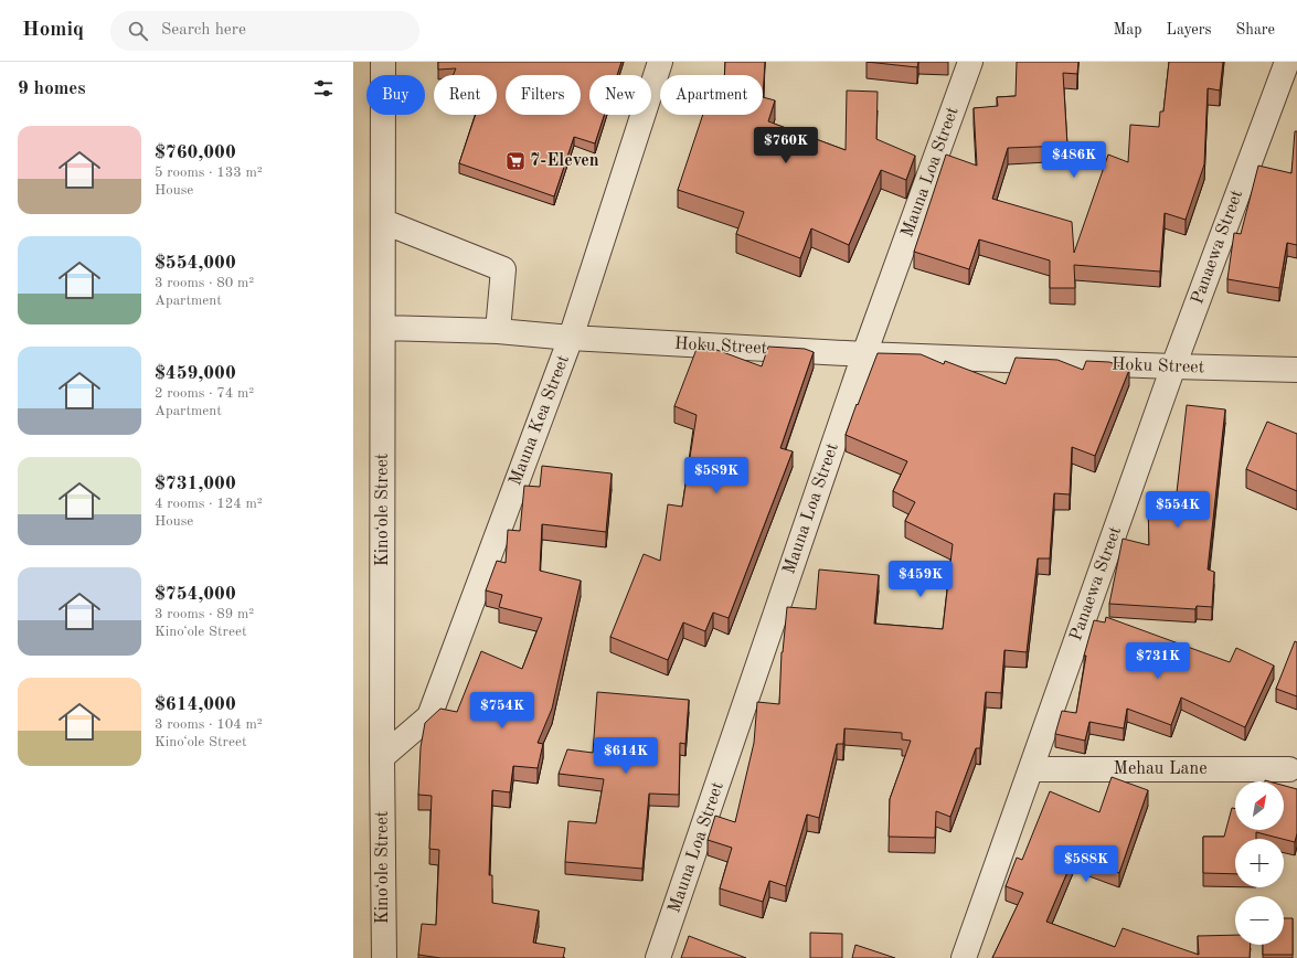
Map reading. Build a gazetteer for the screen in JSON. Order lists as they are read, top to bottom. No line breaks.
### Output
{"streets":{"street":["Mauna Loa Street","Panaewa Street","Hoku Street","Mauna Kea Street","Kinoʻole Street","Mehau Lane"]},"crossings":[["Mauna Loa Street","Hoku Street"],["Panaewa Street","Hoku Street"],["Panaewa Street","Mehau Lane"],["Hoku Street","Mauna Kea Street"],["Hoku Street","Kinoʻole Street"],["Mauna Kea Street","Kinoʻole Street"]],"places":{"supermarket":["7-Eleven"]},"north":"top right","page":{"header":"Homiq","search":"Search here","nav":["Map","Layers","Share"],"heading":"9 homes","chip":["Buy","Rent","Filters","New","Apartment"],"list":[{"name":"$760,000","note":"5 rooms · 133 m² · House"},{"name":"$554,000","note":"3 rooms · 80 m² · Apartment"},{"name":"$459,000","note":"2 rooms · 74 m² · Apartment"},{"name":"$731,000","note":"4 rooms · 124 m² · House"},{"name":"$754,000","note":"3 rooms · 89 m² · Kinoʻole Street"},{"name":"$614,000","note":"3 rooms · 104 m² · Kinoʻole Street"}],"price":["$760K","$486K","$589K","$554K","$459K","$731K","$754K","$614K","$588K"],"map_buttons":["+","−"]}}
